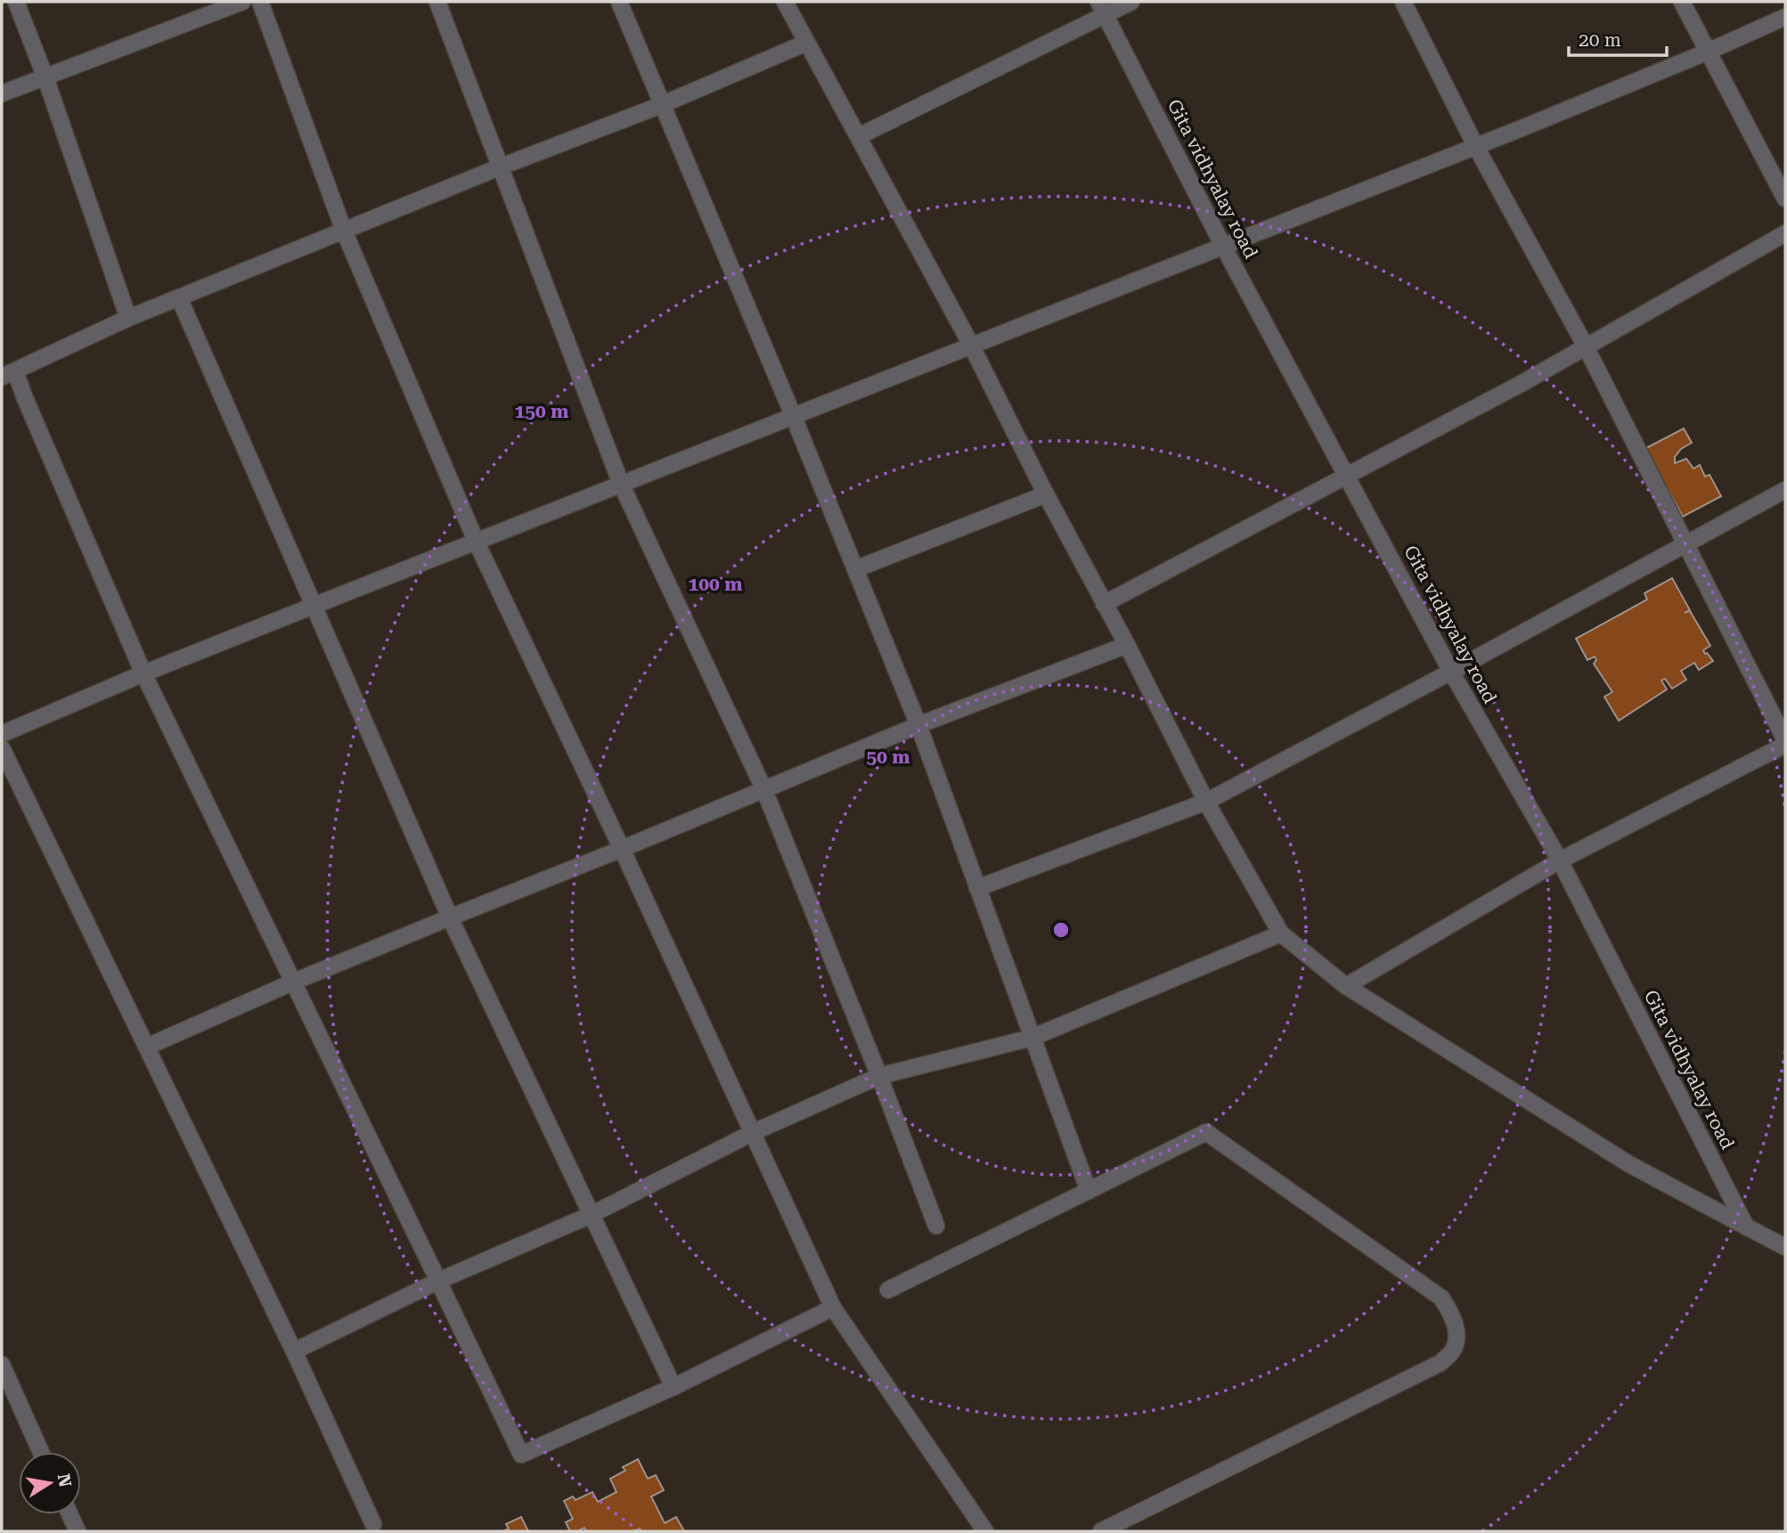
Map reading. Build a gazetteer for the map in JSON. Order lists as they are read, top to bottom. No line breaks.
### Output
{"streets":{"street":["Gita vidhyalay road"]},"scale_bar":"20 m","north":"right","rings":["150 m","100 m","50 m"]}
